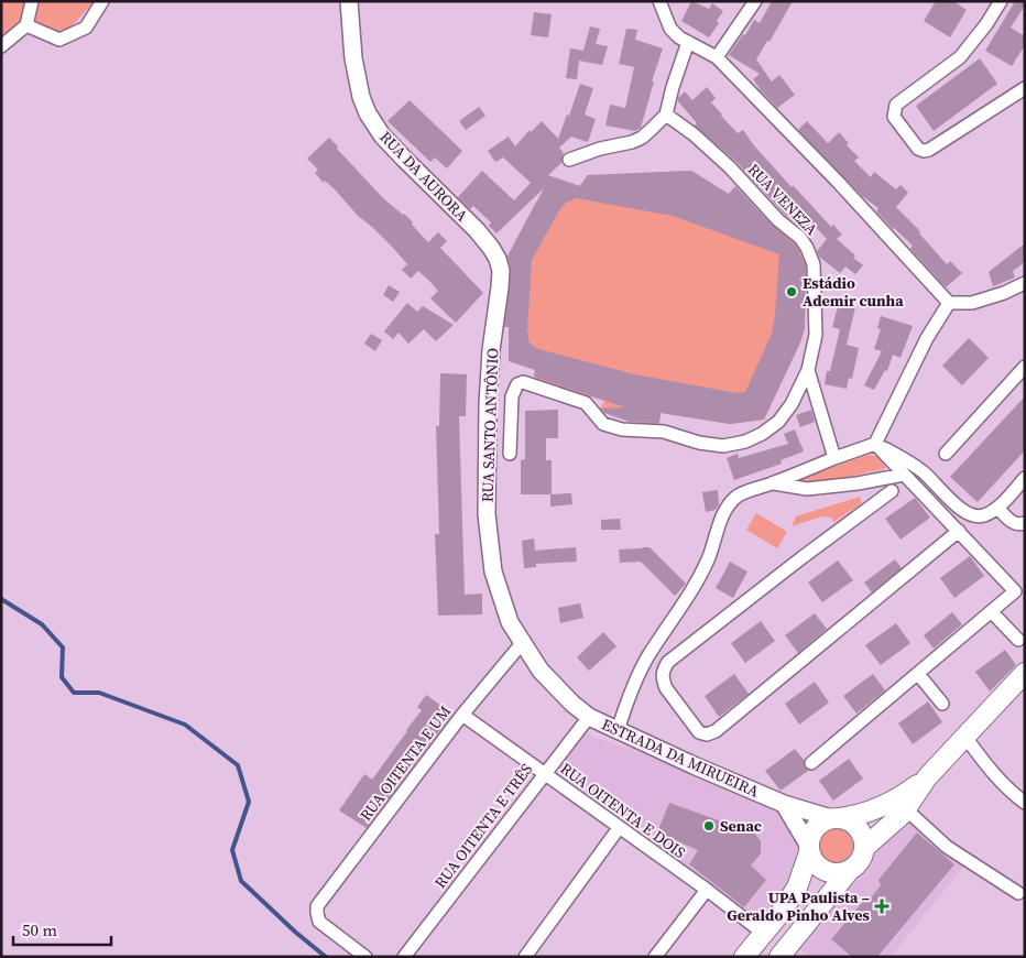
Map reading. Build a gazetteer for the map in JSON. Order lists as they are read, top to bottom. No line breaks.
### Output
{"streets":{"main road":["RUA DA AURORA","RUA SANTO ANTÔNIO","ESTRADA DA MIRUEIRA"],"street":["RUA VENEZA","RUA OITENTA E UM","RUA OITENTA E DOIS","RUA OITENTA E TRÊS"]},"crossings":[["RUA DA AURORA","RUA SANTO ANTÔNIO"],["RUA SANTO ANTÔNIO","ESTRADA DA MIRUEIRA"],["ESTRADA DA MIRUEIRA","RUA OITENTA E UM"],["ESTRADA DA MIRUEIRA","RUA OITENTA E TRÊS"],["RUA OITENTA E UM","RUA OITENTA E DOIS"],["RUA OITENTA E DOIS","RUA OITENTA E TRÊS"]],"places":{"other":["Estádio Ademir cunha","Senac"],"health":["UPA Paulista – Geraldo Pinho Alves"]},"scale_bar":"50 m"}
